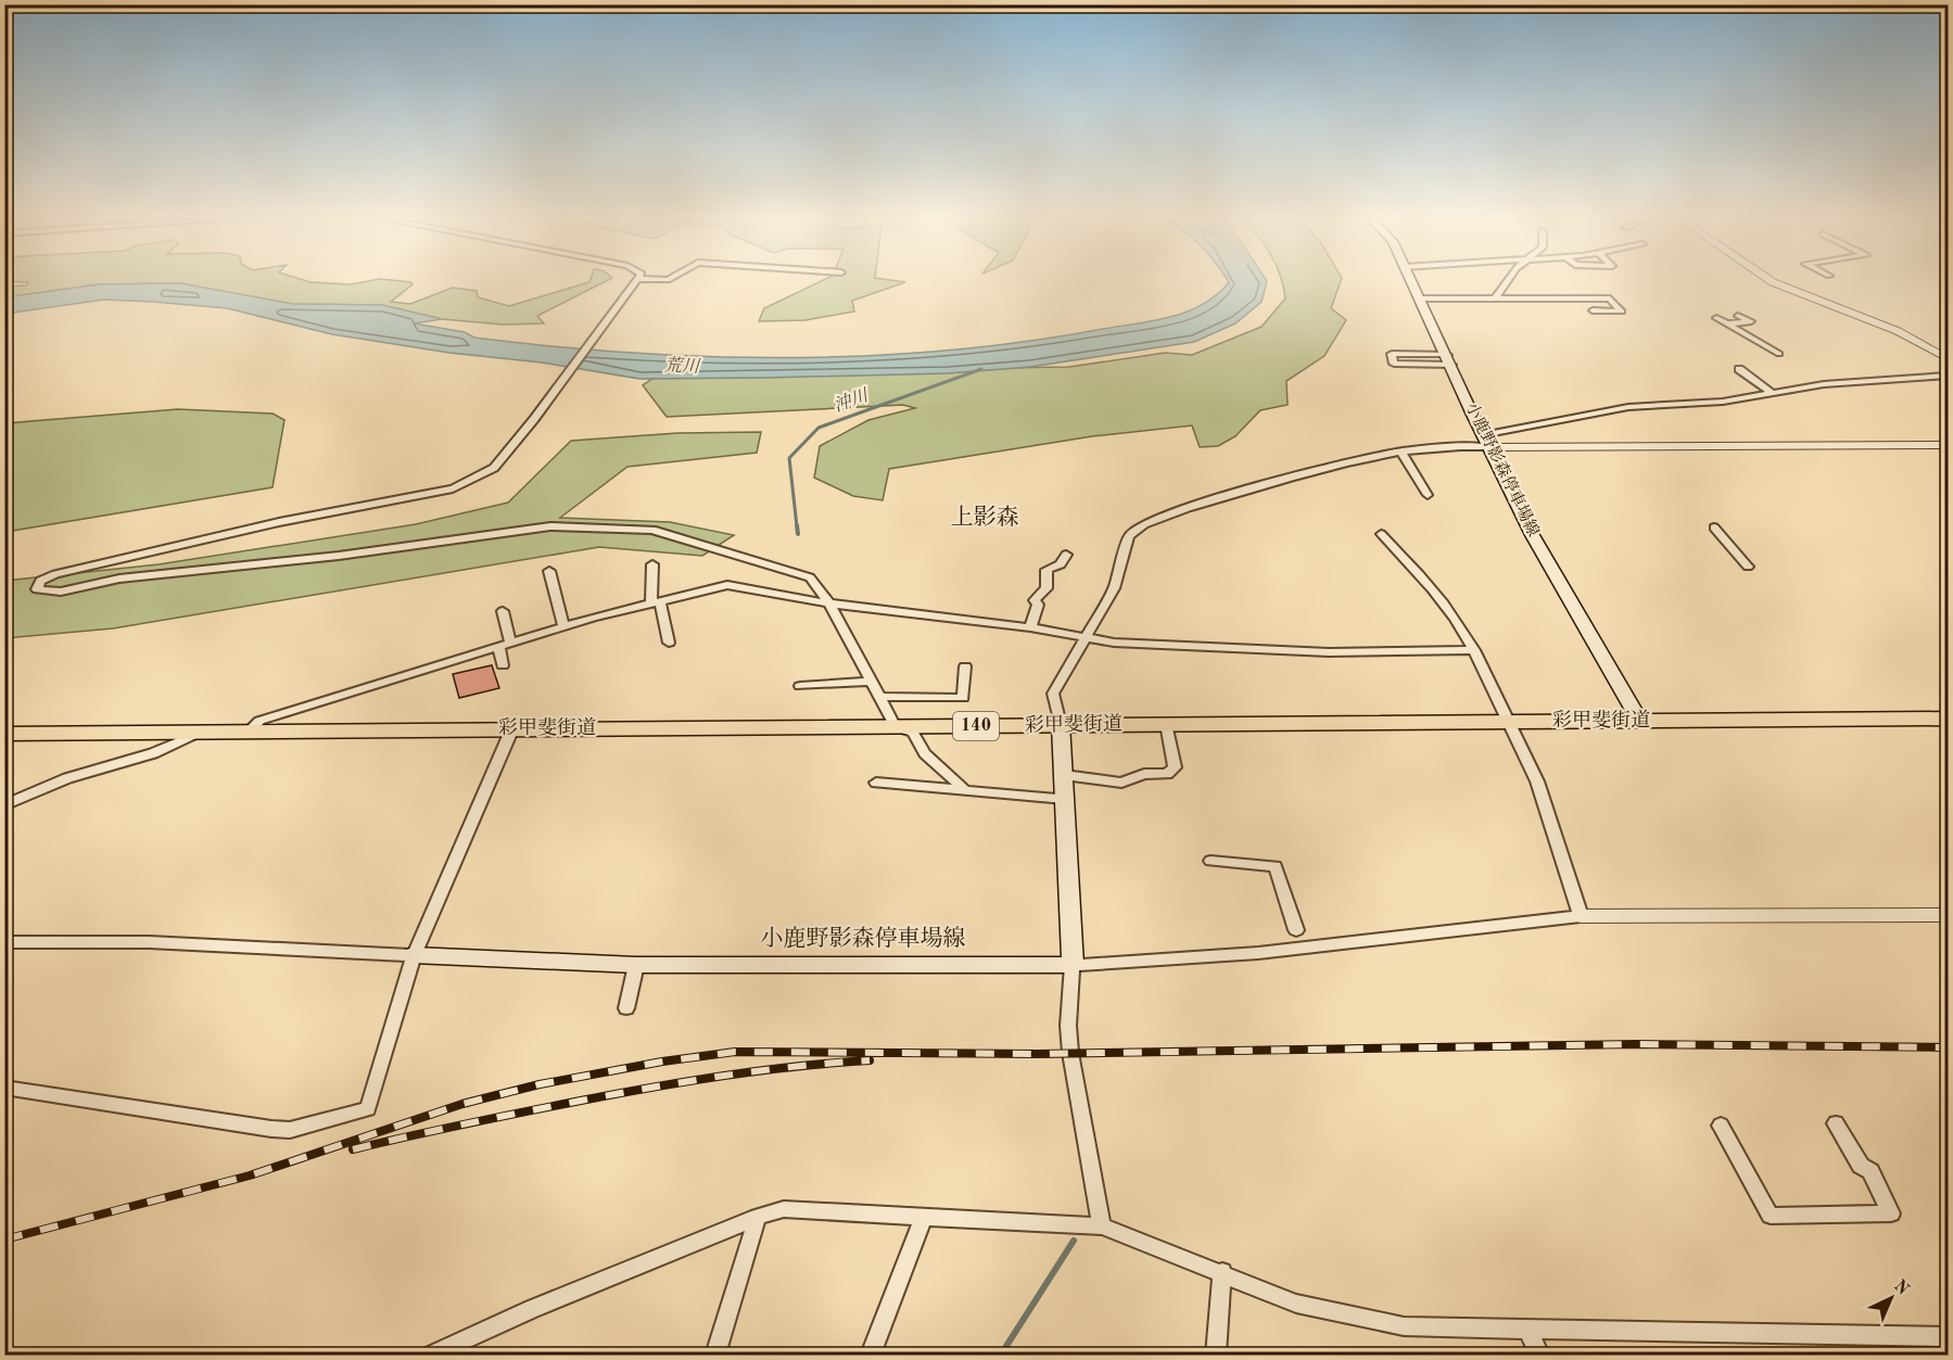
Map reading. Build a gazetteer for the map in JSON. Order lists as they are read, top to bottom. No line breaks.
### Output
{"streets":{"highway":["彩甲斐街道","140"],"main road":["小鹿野影森停車場線"]},"crossings":[["小鹿野影森停車場線","彩甲斐街道"]],"districts":["上影森"],"water":["荒川","沖川"],"north":"top right"}
